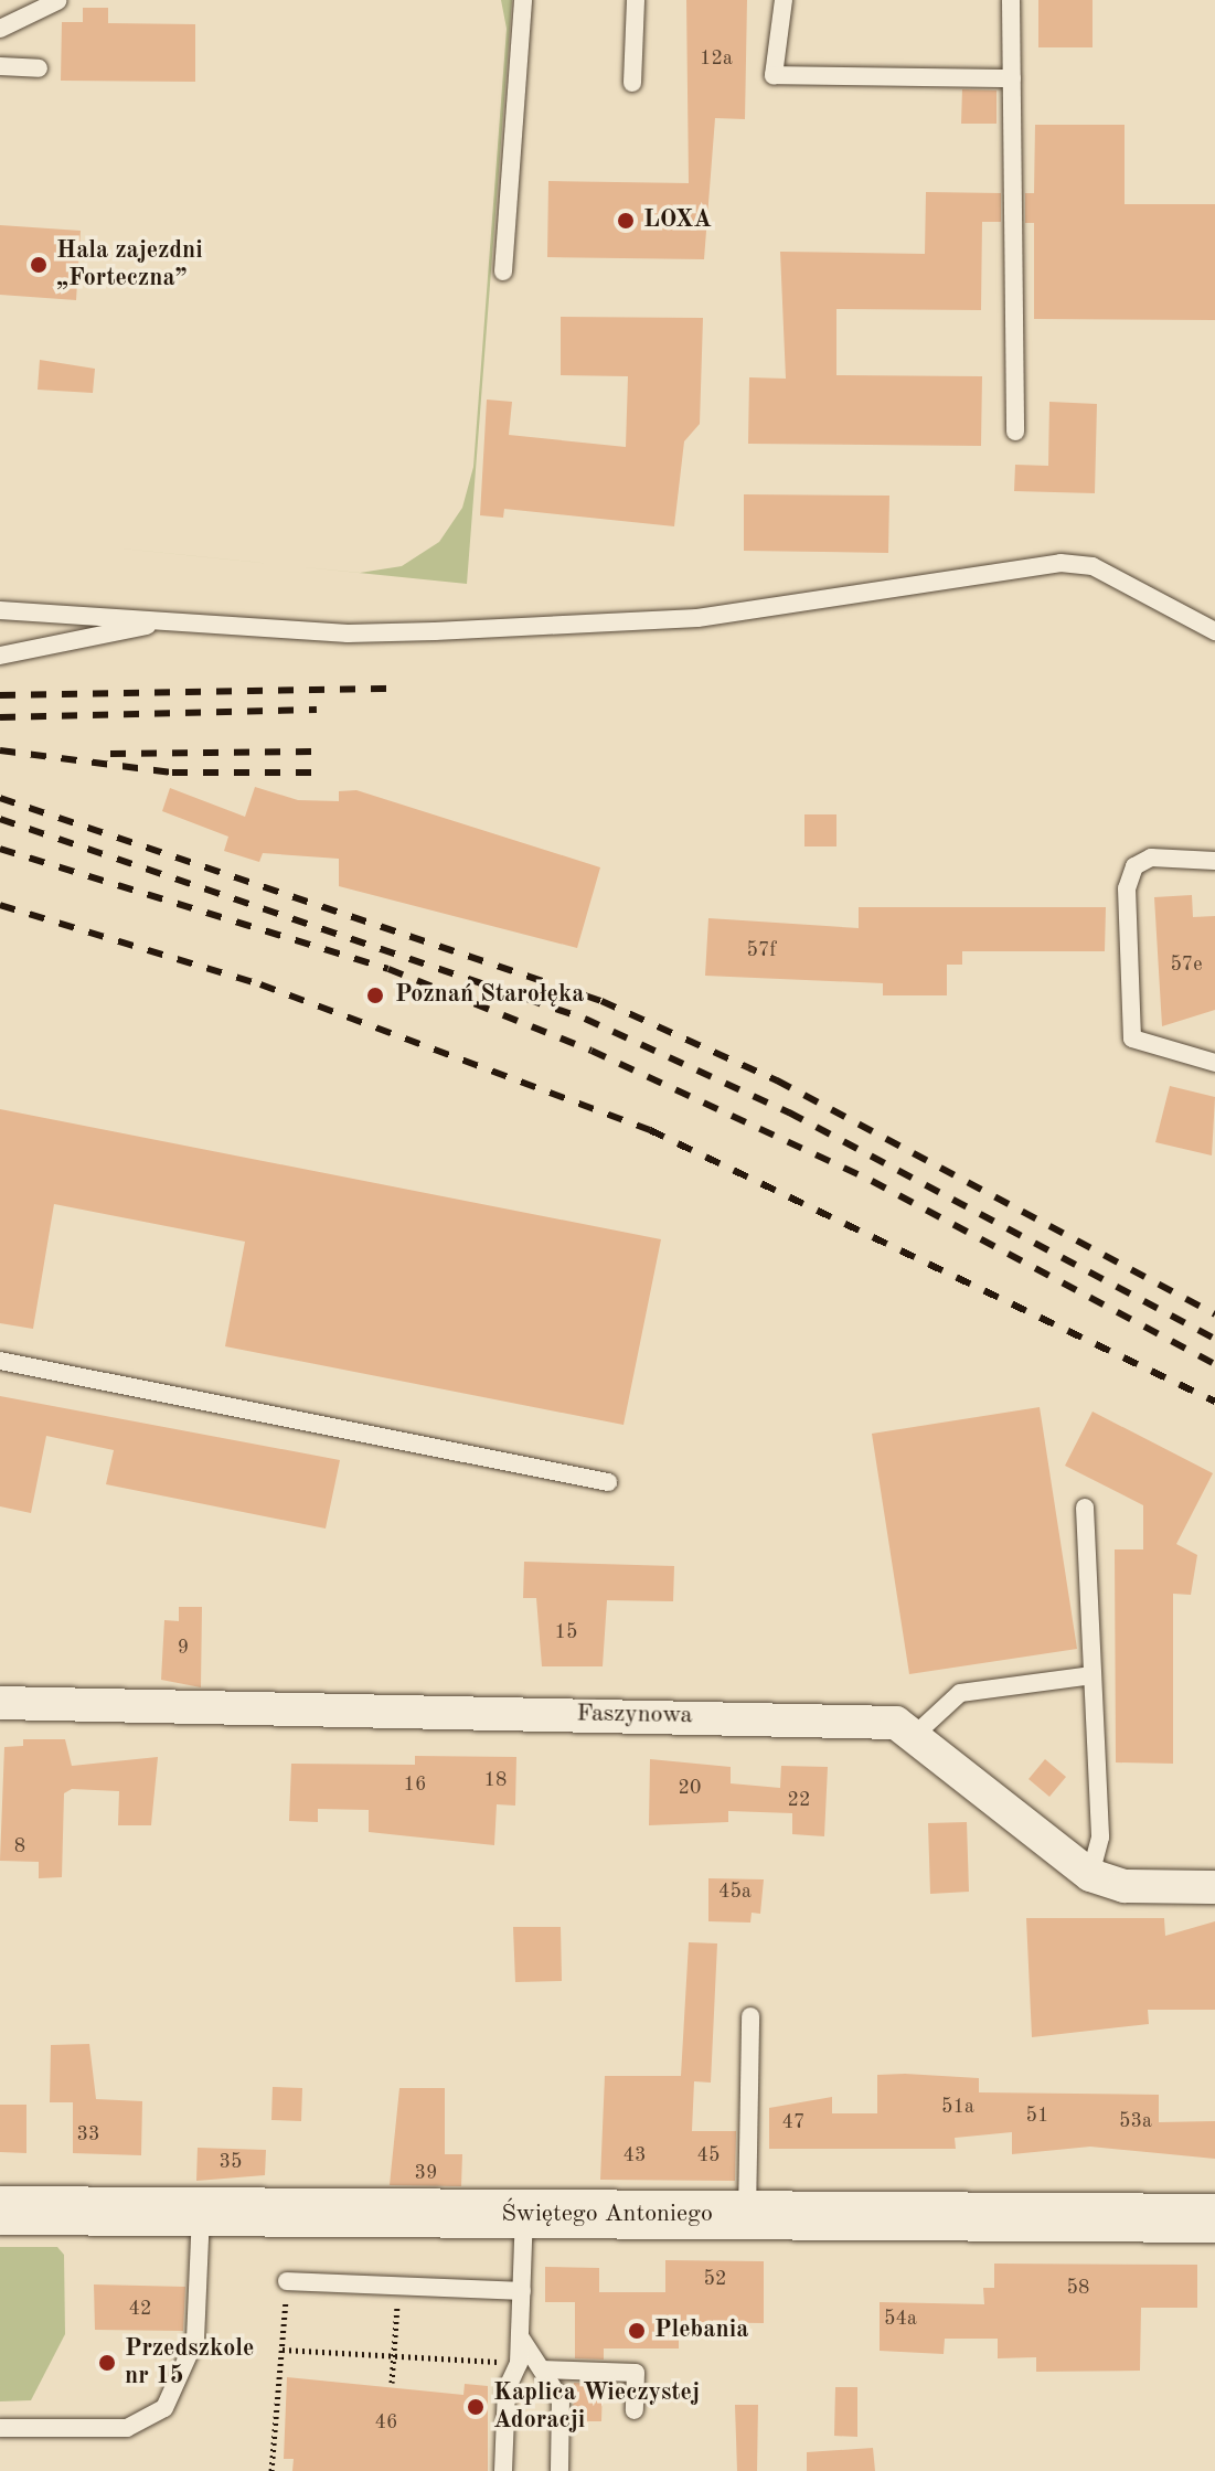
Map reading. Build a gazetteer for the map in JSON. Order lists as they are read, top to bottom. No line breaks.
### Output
{"streets":{"street":["Faszynowa","Świętego Antoniego"]},"places":["LOXA","Hala zajezdni „Forteczna”","Poznań Starołęka","Plebania","Przedszkole nr 15","Kaplica Wieczystej Adoracji"],"house_numbers":["12a","57f","57e","15","9","18","16","20","22","8","45a","51a","51","53a","47","33","43","45","35","39","52","58","42","54a","46"]}
